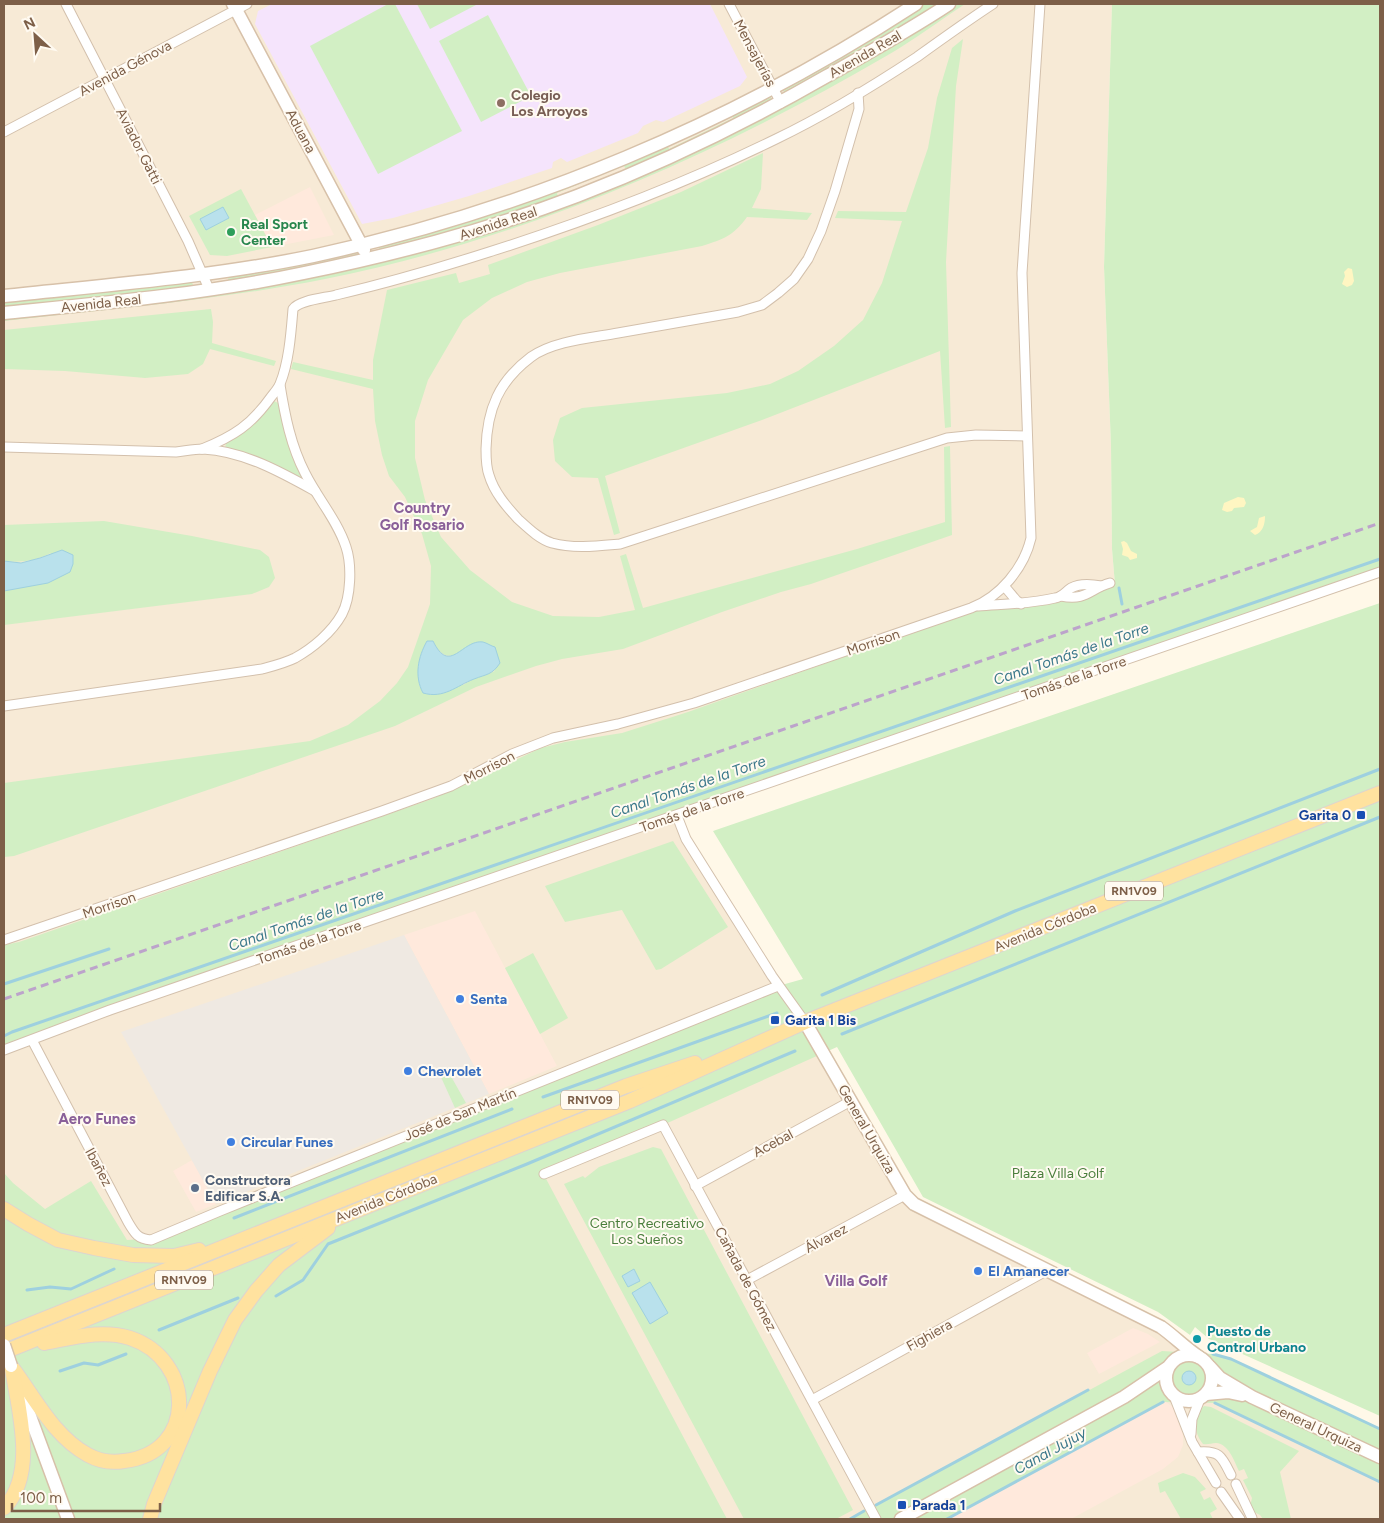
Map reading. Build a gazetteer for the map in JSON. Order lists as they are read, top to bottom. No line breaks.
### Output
{"streets":{"main road":["Avenida Real","Aduana","RN1V09","Avenida Córdoba","General Urquiza"],"street":["Mensajerías","Avenida Génova","Aviador Gatti","Morrison","Tomás de la Torre","José de San Martín","Acebal","Ibañez","Álvarez","Cañada de Gómez","Fighiera"]},"crossings":[["Mensajerías","Avenida Real"],["Avenida Real","Aduana"],["Avenida Real","Aviador Gatti"],["Avenida Génova","Aduana"],["Avenida Génova","Aviador Gatti"],["Tomás de la Torre","General Urquiza"],["Tomás de la Torre","Ibañez"],["Avenida Córdoba","General Urquiza"],["José de San Martín","General Urquiza"],["José de San Martín","Ibañez"],["General Urquiza","Acebal"],["General Urquiza","Álvarez"],["General Urquiza","Fighiera"],["Acebal","Cañada de Gómez"],["Álvarez","Cañada de Gómez"],["Cañada de Gómez","Fighiera"]],"districts":["Country Golf Rosario","Aero Funes","Villa Golf"],"water":["Canal Tomás de la Torre","Canal Jujuy"],"parks":["Plaza Villa Golf","Centro Recreativo Los Sueños"],"places":{"other":["Colegio Los Arroyos","Real Sport Center","Senta","Chevrolet","Circular Funes","Constructora Edificar S.A.","El Amanecer","Puesto de Control Urbano"],"transit":["Garita 0","Garita 1 Bis","Parada 1"]},"scale_bar":"100 m","north":"top left"}
